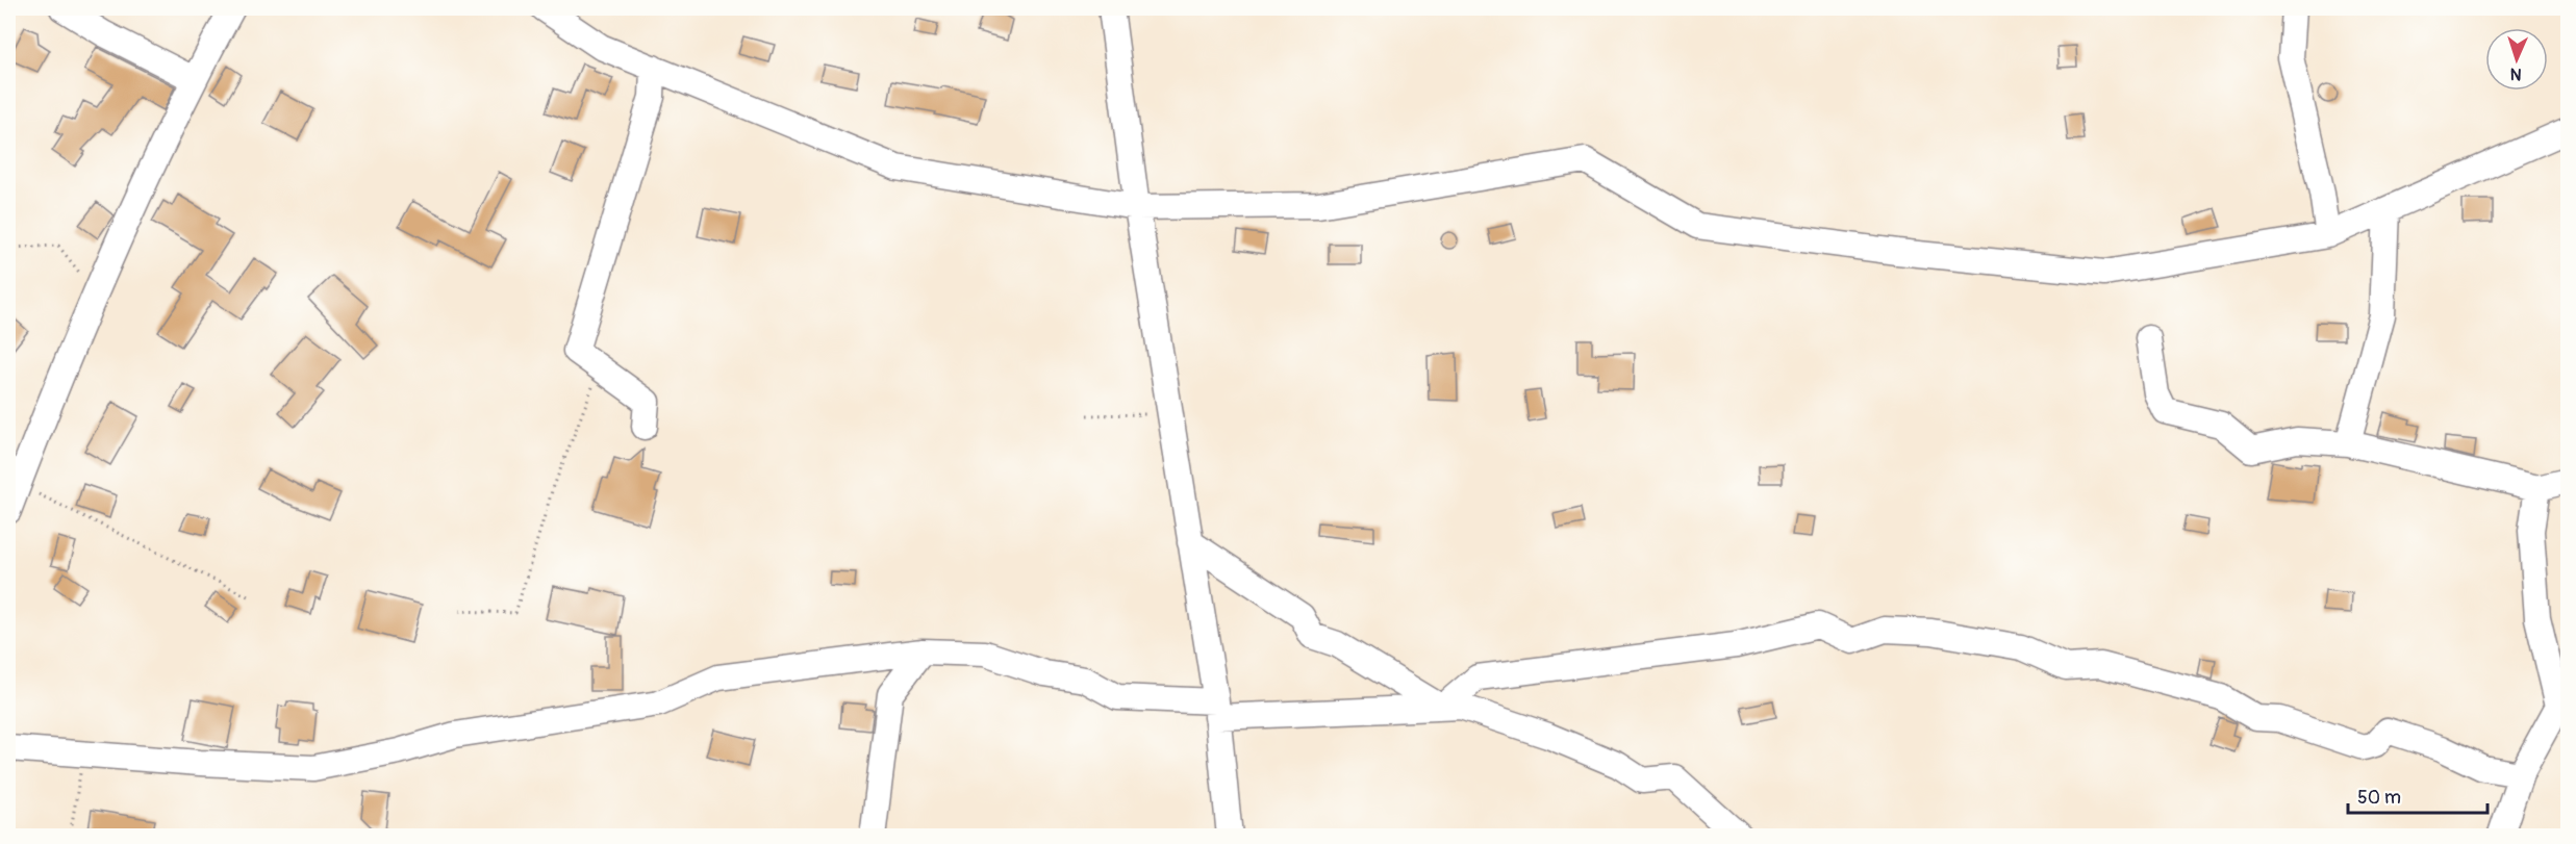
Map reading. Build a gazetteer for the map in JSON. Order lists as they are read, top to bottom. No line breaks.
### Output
{"scale_bar":"50 m","north":"bottom"}
